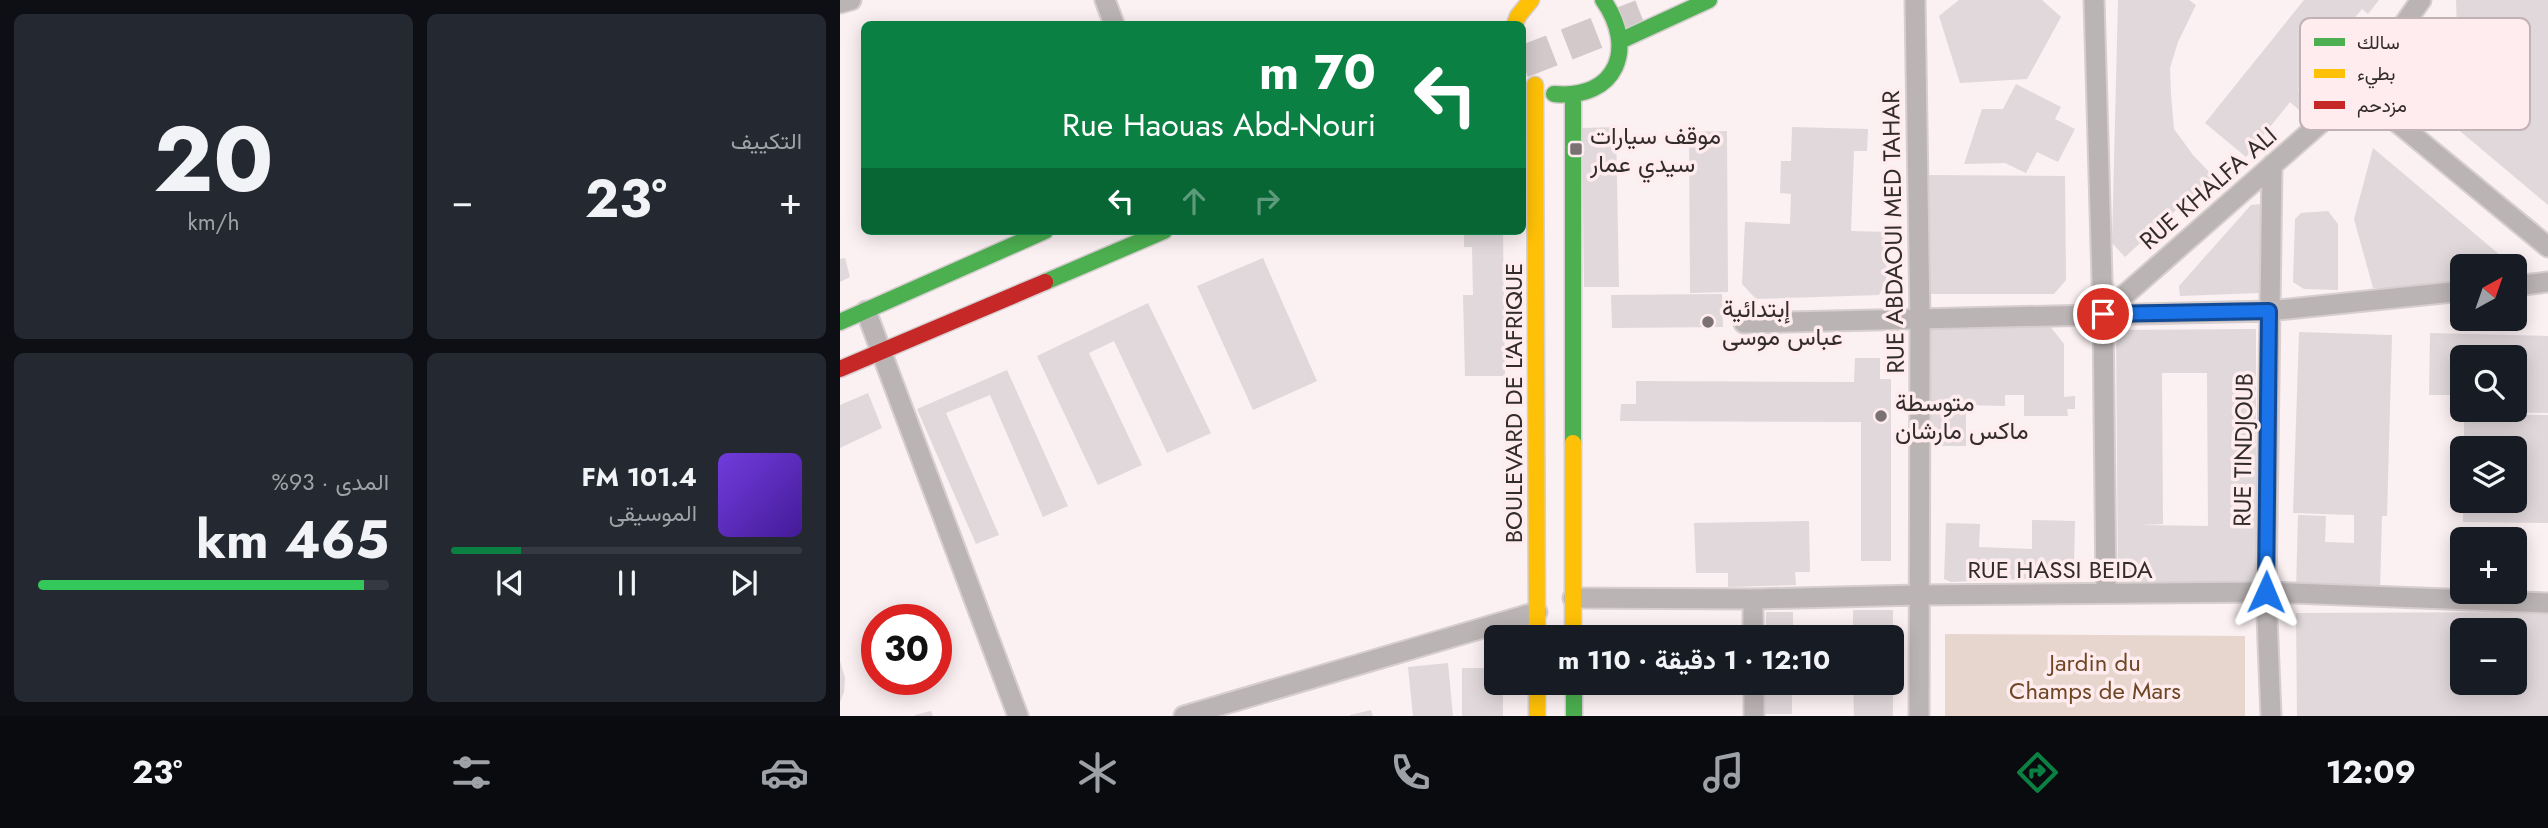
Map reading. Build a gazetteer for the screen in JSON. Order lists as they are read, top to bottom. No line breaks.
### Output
{"streets":{"main road":["BOULEVARD DE L'AFRIQUE"],"street":["RUE KHALFA ALI","RUE ABDAOUI MED TAHAR","RUE TINDJOUB","RUE HASSI BEIDA"]},"crossings":[["RUE KHALFA ALI","RUE TINDJOUB"],["RUE ABDAOUI MED TAHAR","RUE HASSI BEIDA"],["RUE TINDJOUB","RUE HASSI BEIDA"]],"parks":["Jardin du Champs de Mars"],"places":{"transit":["موقف سيارات سيدي عمار"],"other":["إبتدائية عباس موسى","متوسطة ماكس مارشان"]},"legend":["سالك","بطيء","مزدحم"],"north":"top right","page":{"tile":["التكييف",["20","km/h"],["المدى · 93%","465 km"]],"turn":["70 m","Rue Haouas Abd-Nouri"],"heat":["−","23°","+"],"map_buttons":["+","−"],"song":["101.4 FM","الموسيقى"],"limit":"30","trip":"12:10 · 1 دقيقة · 110 m","tabs":["12:09","23°"]}}
